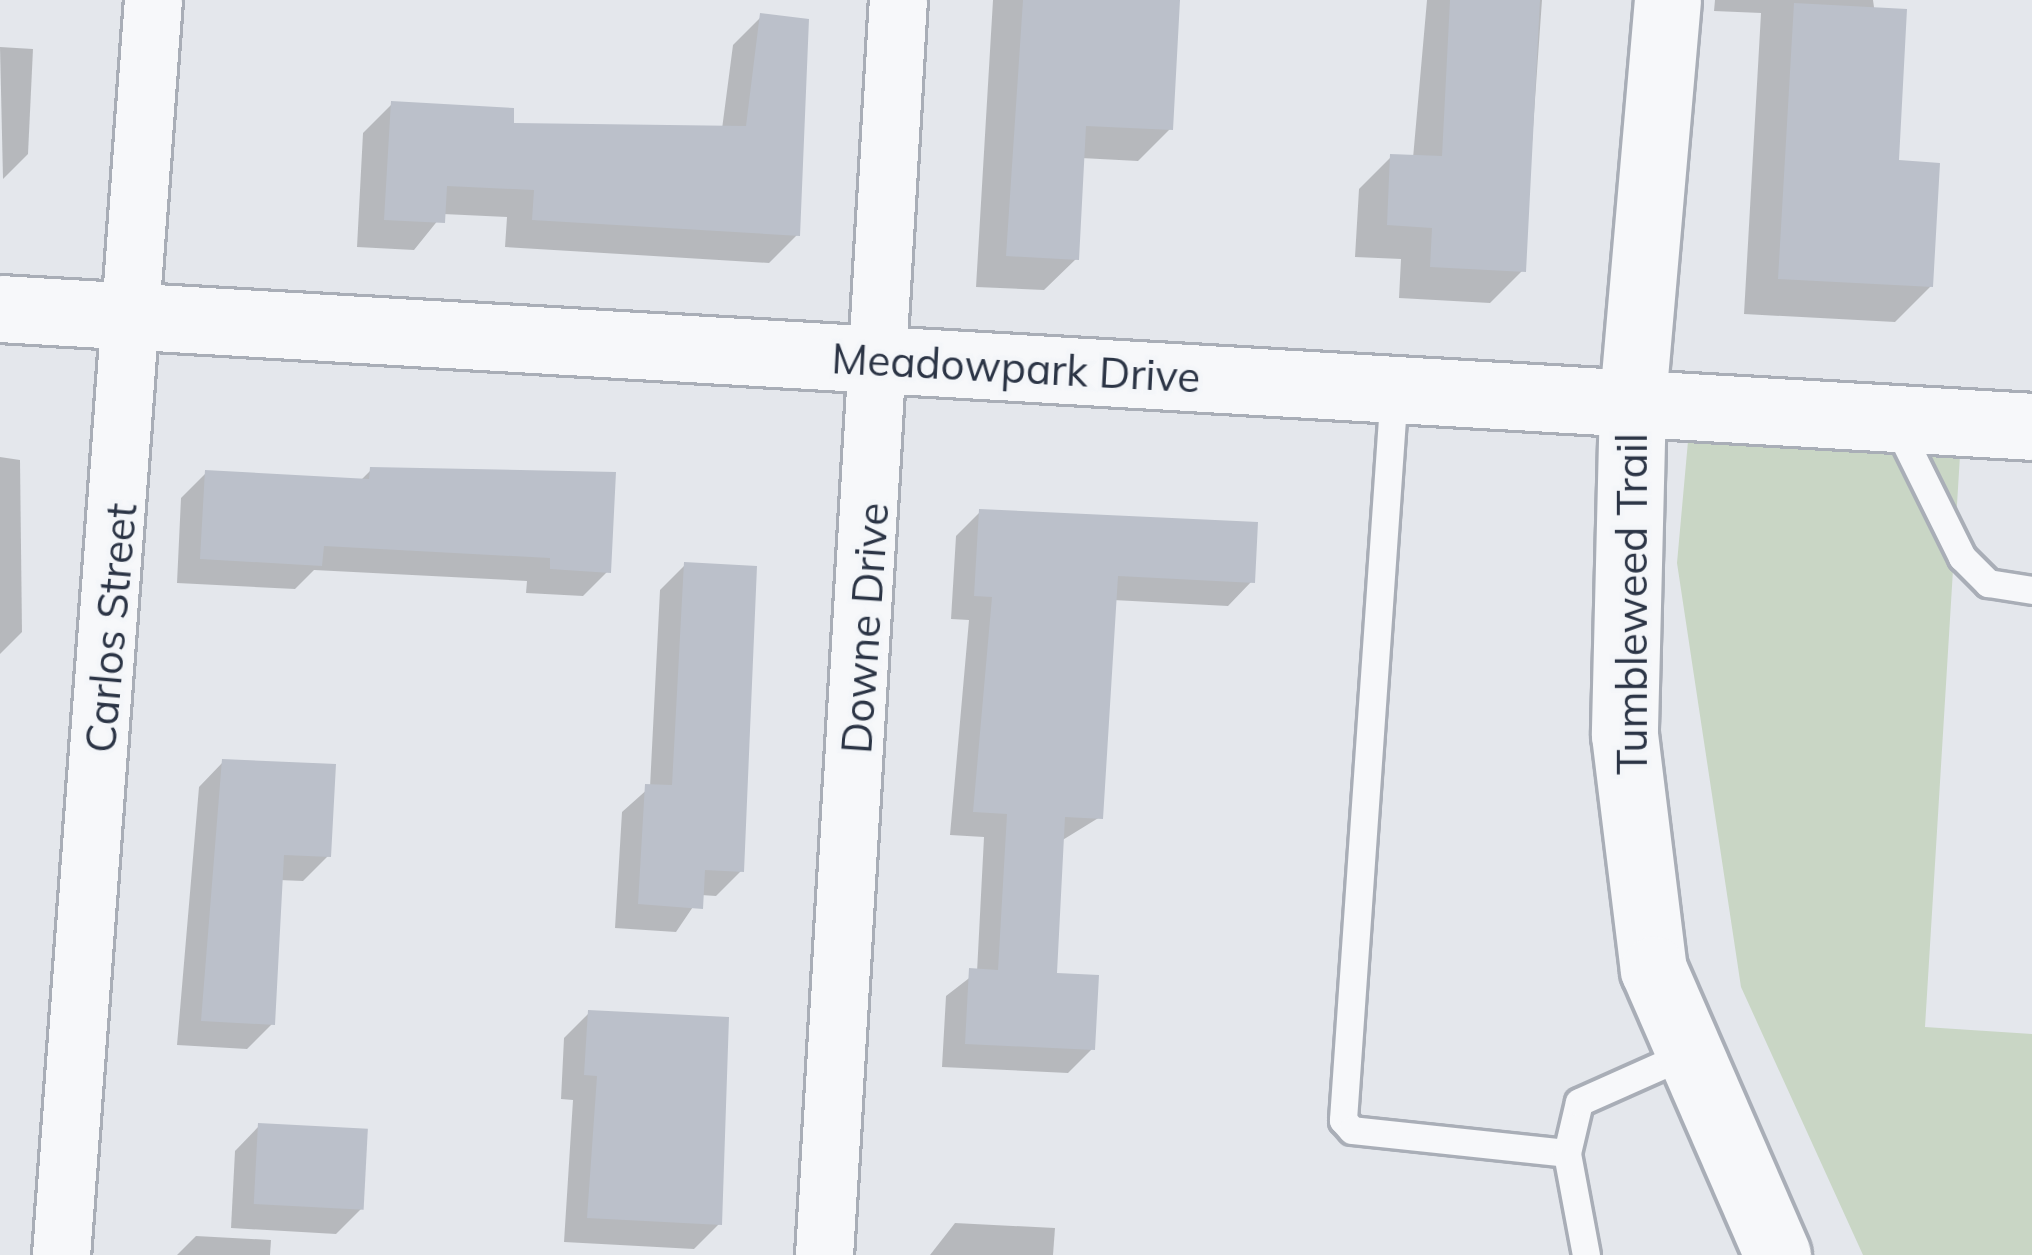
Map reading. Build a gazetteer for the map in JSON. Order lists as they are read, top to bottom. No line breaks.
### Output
{"streets":{"street":["Meadowpark Drive","Tumbleweed Trail","Carlos Street","Downe Drive"]},"crossings":[["Meadowpark Drive","Tumbleweed Trail"],["Meadowpark Drive","Carlos Street"],["Meadowpark Drive","Downe Drive"]]}
